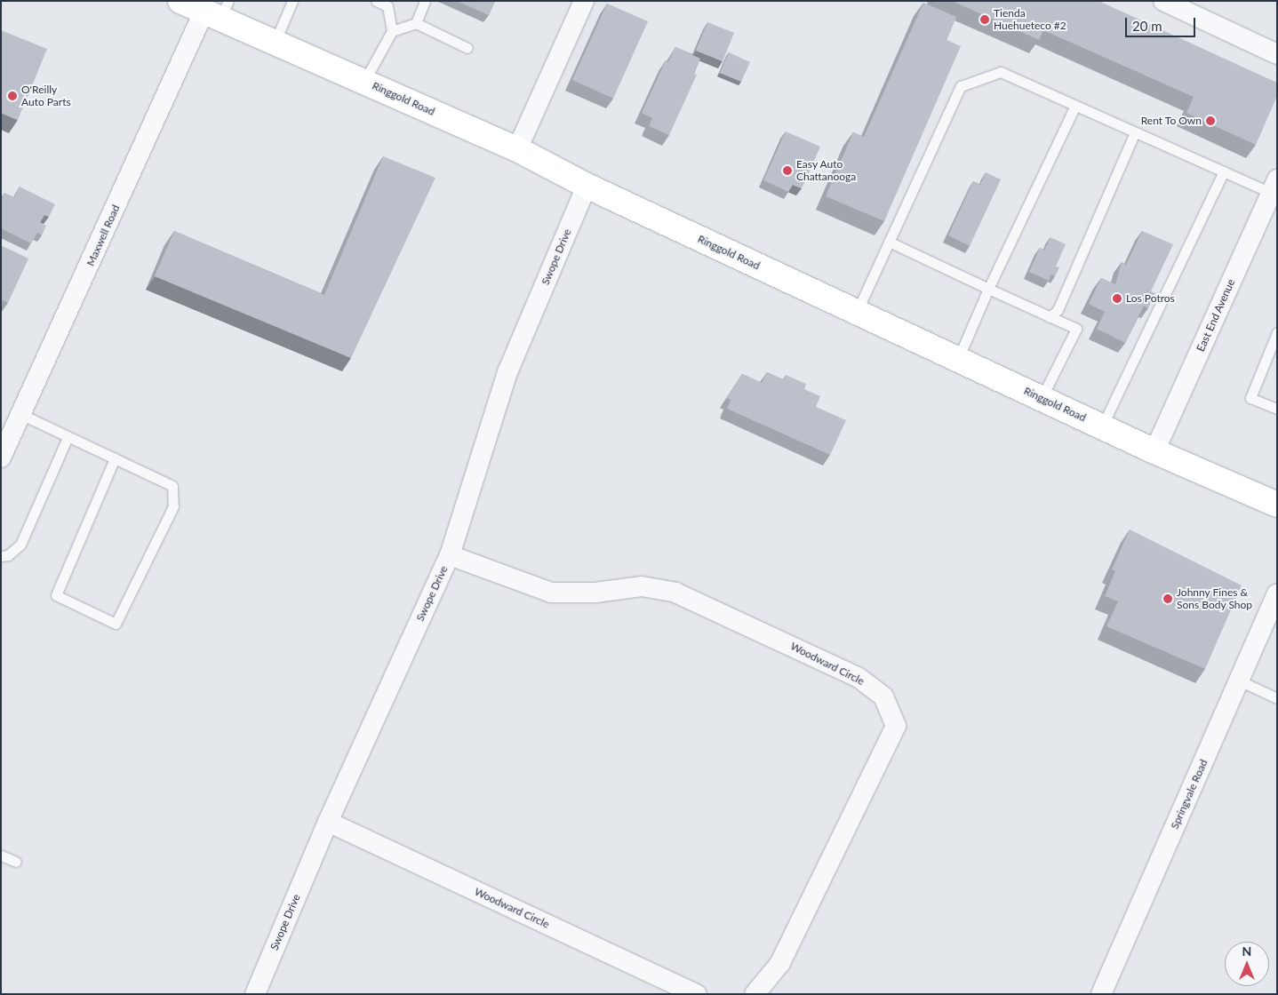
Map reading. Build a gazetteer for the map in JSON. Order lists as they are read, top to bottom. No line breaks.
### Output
{"streets":{"main road":["Ringgold Road"],"street":["Maxwell Road","Swope Drive","East End Avenue","Woodward Circle","Springvale Road"]},"crossings":[["Ringgold Road","Maxwell Road"],["Ringgold Road","Swope Drive"],["Ringgold Road","East End Avenue"],["Swope Drive","Woodward Circle"]],"places":["Tienda Huehueteco #2","O'Reilly Auto Parts","Rent To Own","Easy Auto Chattanooga","Los Potros","Johnny Fines & Sons Body Shop"],"scale_bar":"20 m","north":"top"}
